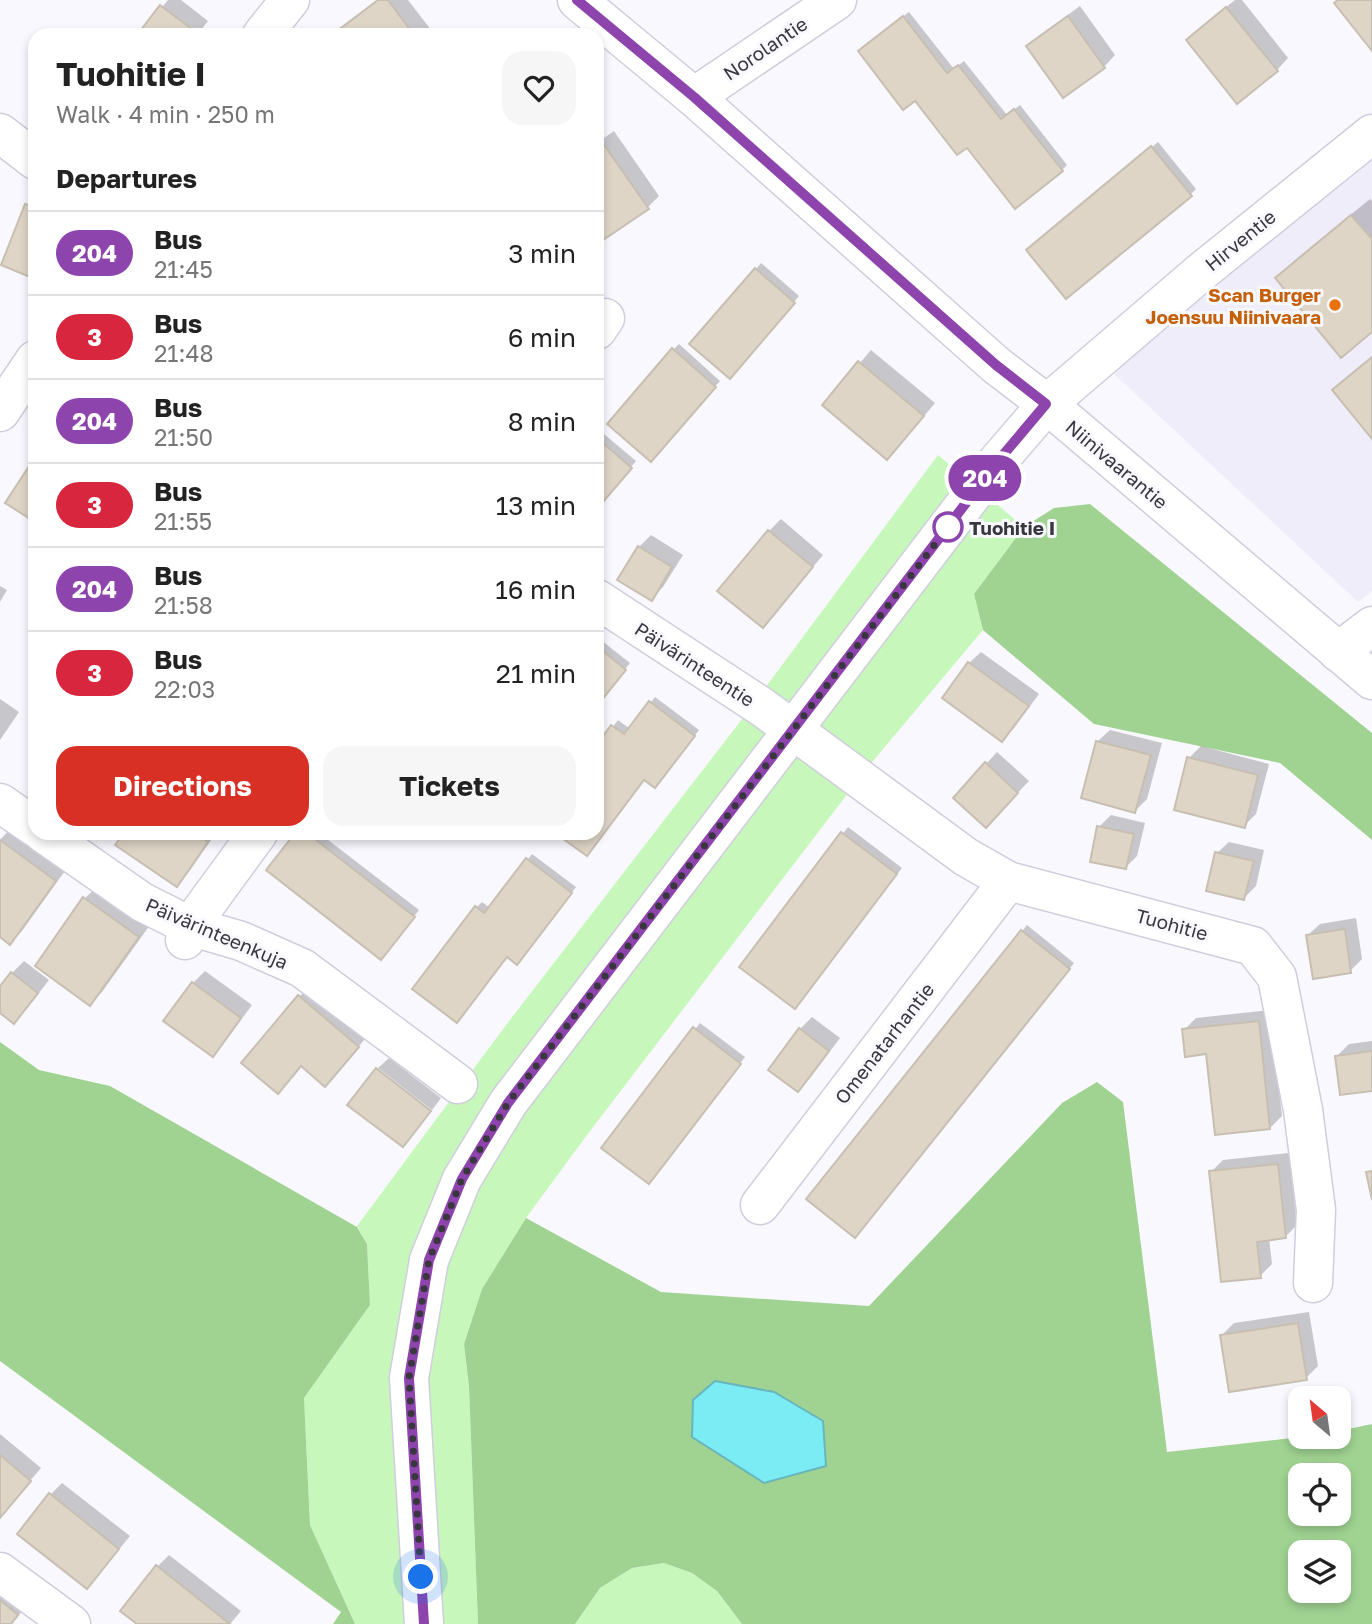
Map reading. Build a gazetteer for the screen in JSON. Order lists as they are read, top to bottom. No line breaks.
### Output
{"streets":{"street":["Norolantie","Hirventie","Niinivaarantie","Päivärinteentie","Tuohitie","Päivärinteenkuja","Omenatarhantie"]},"crossings":[["Norolantie","Niinivaarantie"],["Hirventie","Niinivaarantie"],["Hirventie","Päivärinteentie"],["Hirventie","Tuohitie"],["Päivärinteentie","Tuohitie"],["Tuohitie","Omenatarhantie"]],"places":["Scan Burger Joensuu Niinivaara","Tuohitie I"],"lines":["bus line 204"],"north":"top left","page":{"on_map":"204","heading":[["Tuohitie I","Walk · 4 min · 250 m"],"Departures"],"list":[{"mark":"204","name":"Bus","note":"21:45","value":"3 min"},{"mark":"3","name":"Bus","note":"21:48","value":"6 min"},{"mark":"204","name":"Bus","note":"21:50","value":"8 min"},{"mark":"3","name":"Bus","note":"21:55","value":"13 min"},{"mark":"204","name":"Bus","note":"21:58","value":"16 min"},{"mark":"3","name":"Bus","note":"22:03","value":"21 min"}],"buttons":["Directions","Tickets"]}}
